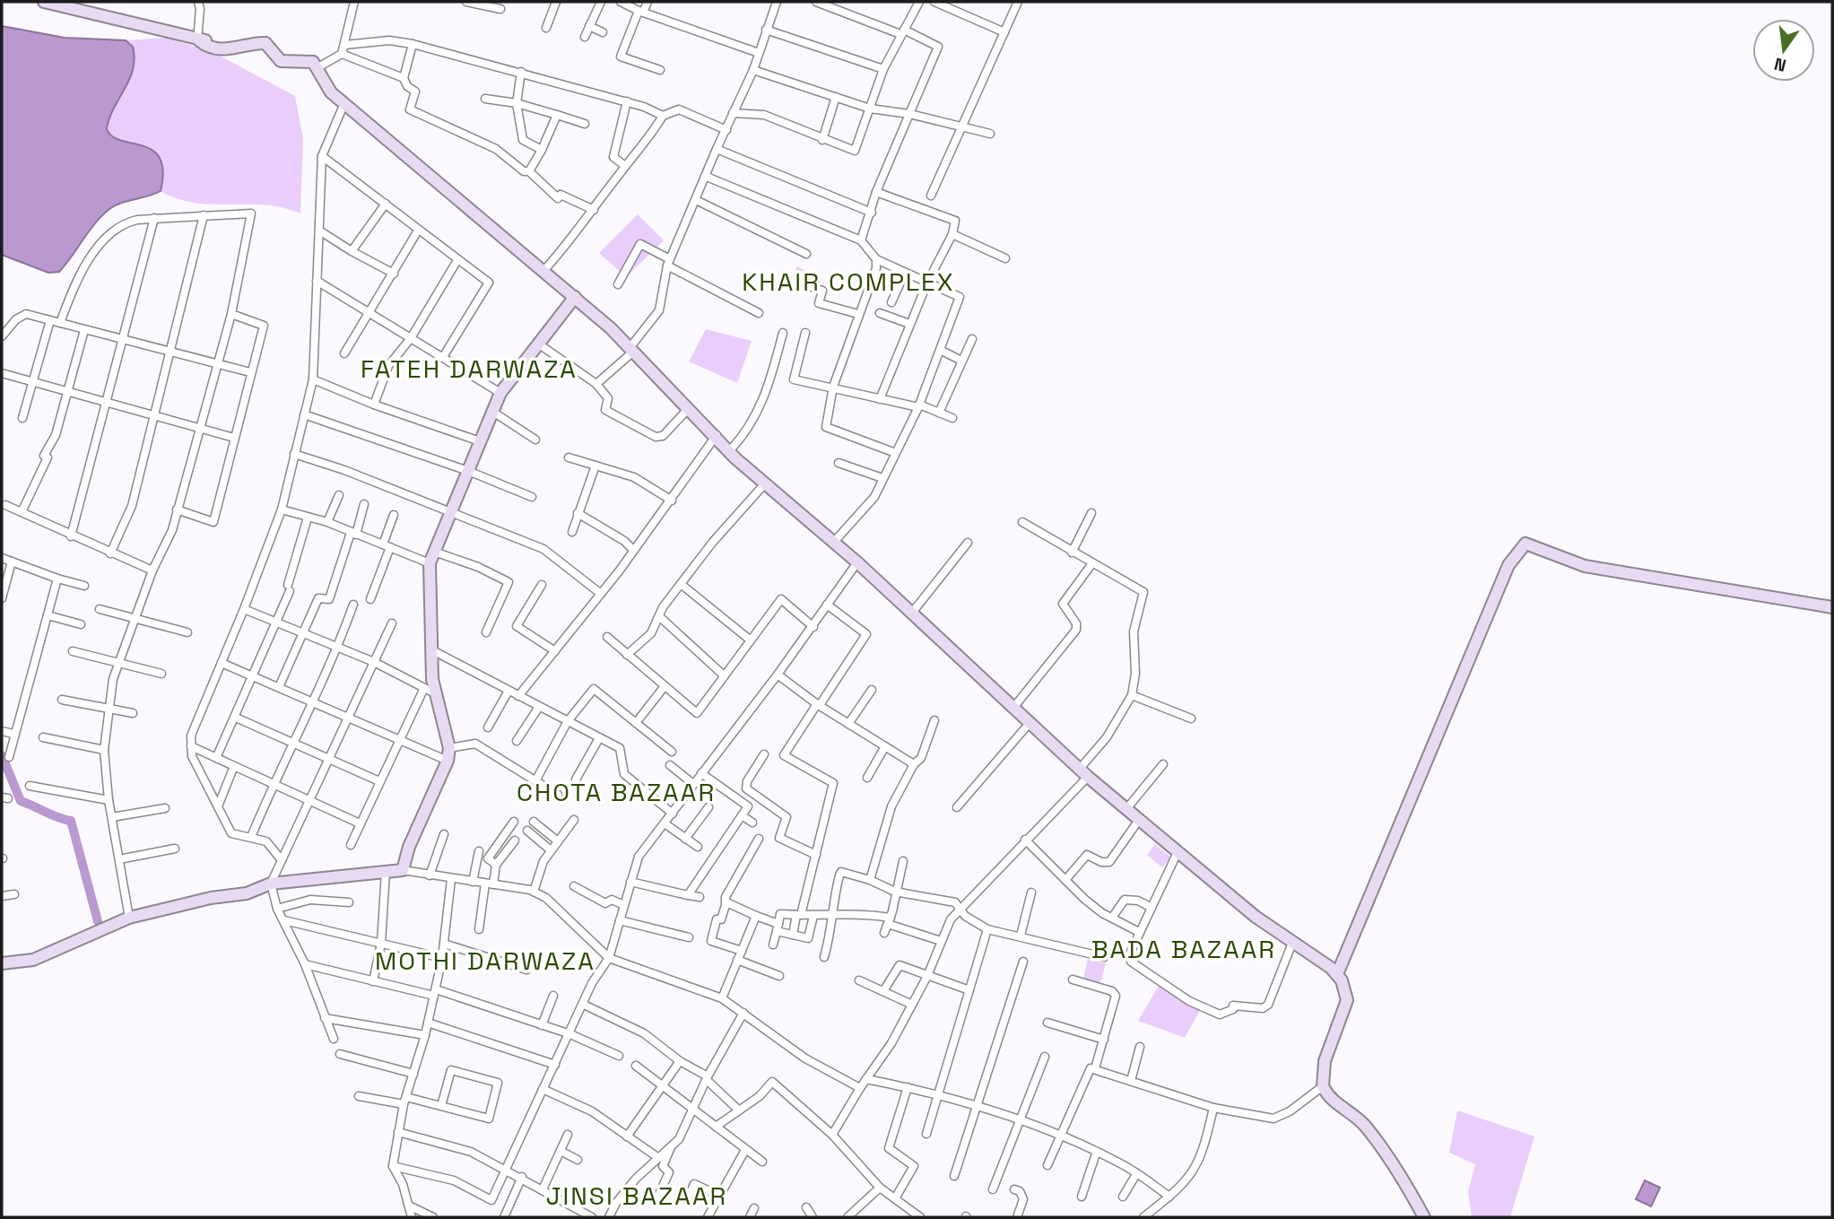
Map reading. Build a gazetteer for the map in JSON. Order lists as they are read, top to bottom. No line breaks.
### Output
{"districts":["KHAIR COMPLEX","FATEH DARWAZA","CHOTA BAZAAR","BADA BAZAAR","MOTHI DARWAZA","JINSI BAZAAR"],"north":"bottom"}
